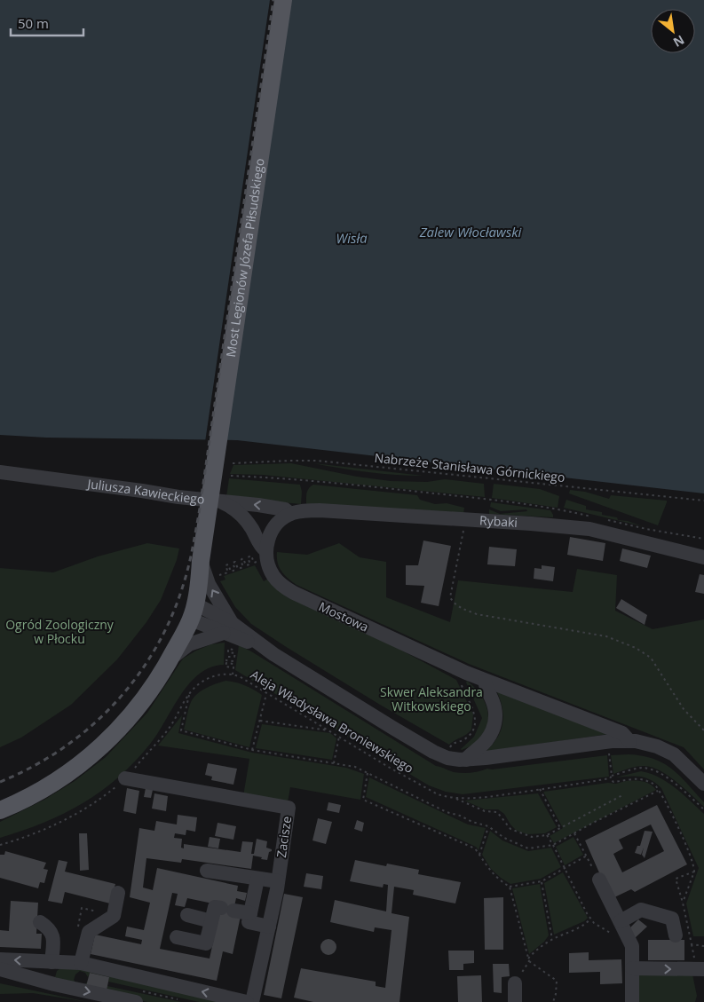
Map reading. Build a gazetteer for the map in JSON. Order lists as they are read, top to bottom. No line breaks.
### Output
{"streets":{"main road":["Most Legionów Józefa Piłsudskiego"],"street":["Juliusza Kawieckiego","Rybaki","Mostowa","Zacisze"],"path":["Nabrzeże Stanisława Górnickiego","Aleja Władysława Broniewskiego"]},"crossings":[["Juliusza Kawieckiego","Rybaki"],["Juliusza Kawieckiego","Mostowa"],["Aleja Władysława Broniewskiego","Zacisze"]],"water":["Zalew Włocławski","Wisła"],"parks":["Ogród Zoologiczny w Płocku","Skwer Aleksandra Witkowskiego"],"scale_bar":"50 m","north":"bottom right"}
